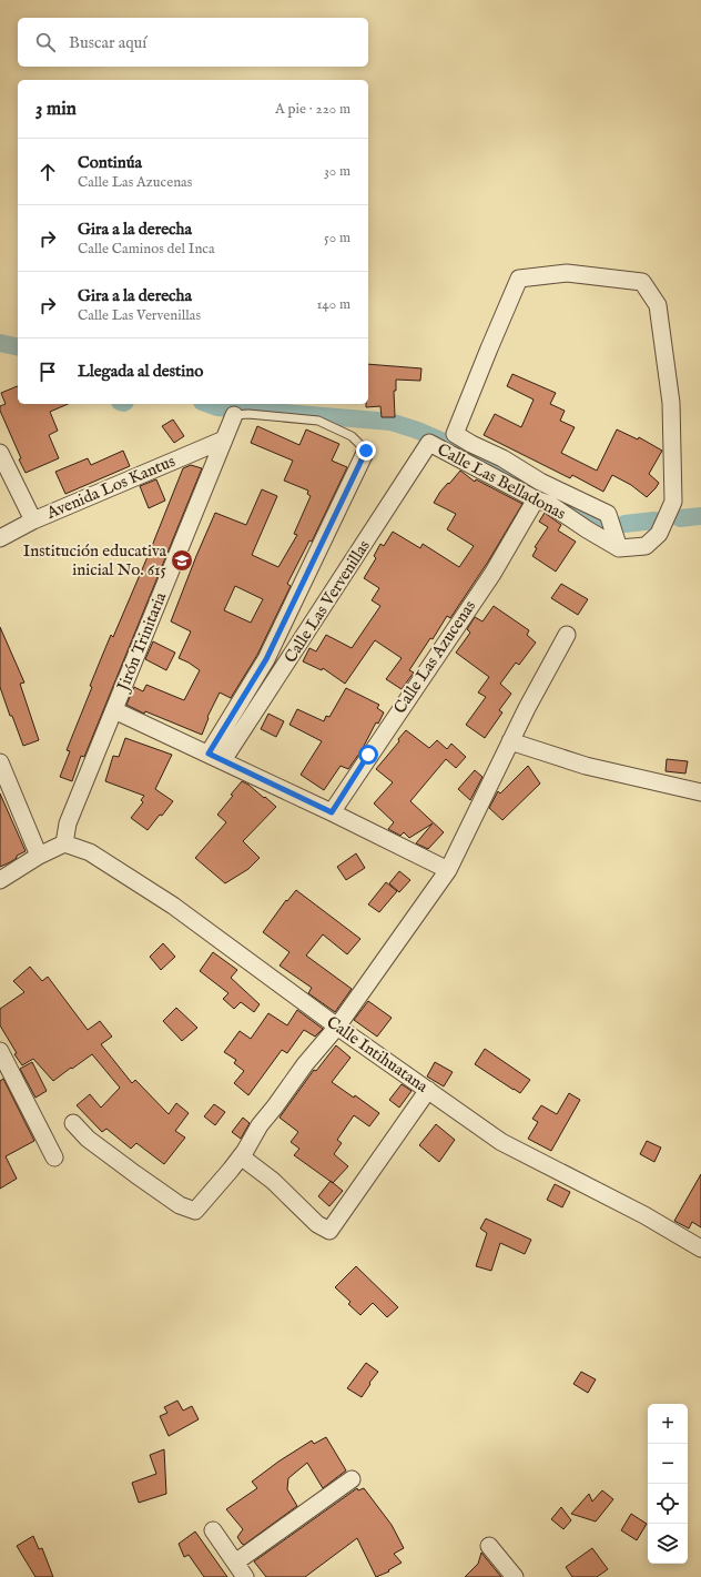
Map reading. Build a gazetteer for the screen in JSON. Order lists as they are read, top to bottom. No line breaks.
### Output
{"streets":{"street":["Calle Las Belladonas","Avenida Los Kantus","Calle Las Vervenillas","Jirón Trinitaria","Calle Las Azucenas","Calle Intihuatana"]},"crossings":[["Calle Las Belladonas","Calle Las Vervenillas"],["Calle Las Belladonas","Calle Las Azucenas"],["Avenida Los Kantus","Jirón Trinitaria"],["Jirón Trinitaria","Calle Intihuatana"]],"places":{"school or university":["Institución educativa inicial No. 615"]},"page":{"search":"Buscar aquí","heading":["3 min","A pie · 220 m"],"list":[["Continúa","Calle Las Azucenas","30 m"],["Gira a la derecha","Calle Caminos del Inca","50 m"],["Gira a la derecha","Calle Las Vervenillas","140 m"],"Llegada al destino"],"map_buttons":["+","−"]}}
